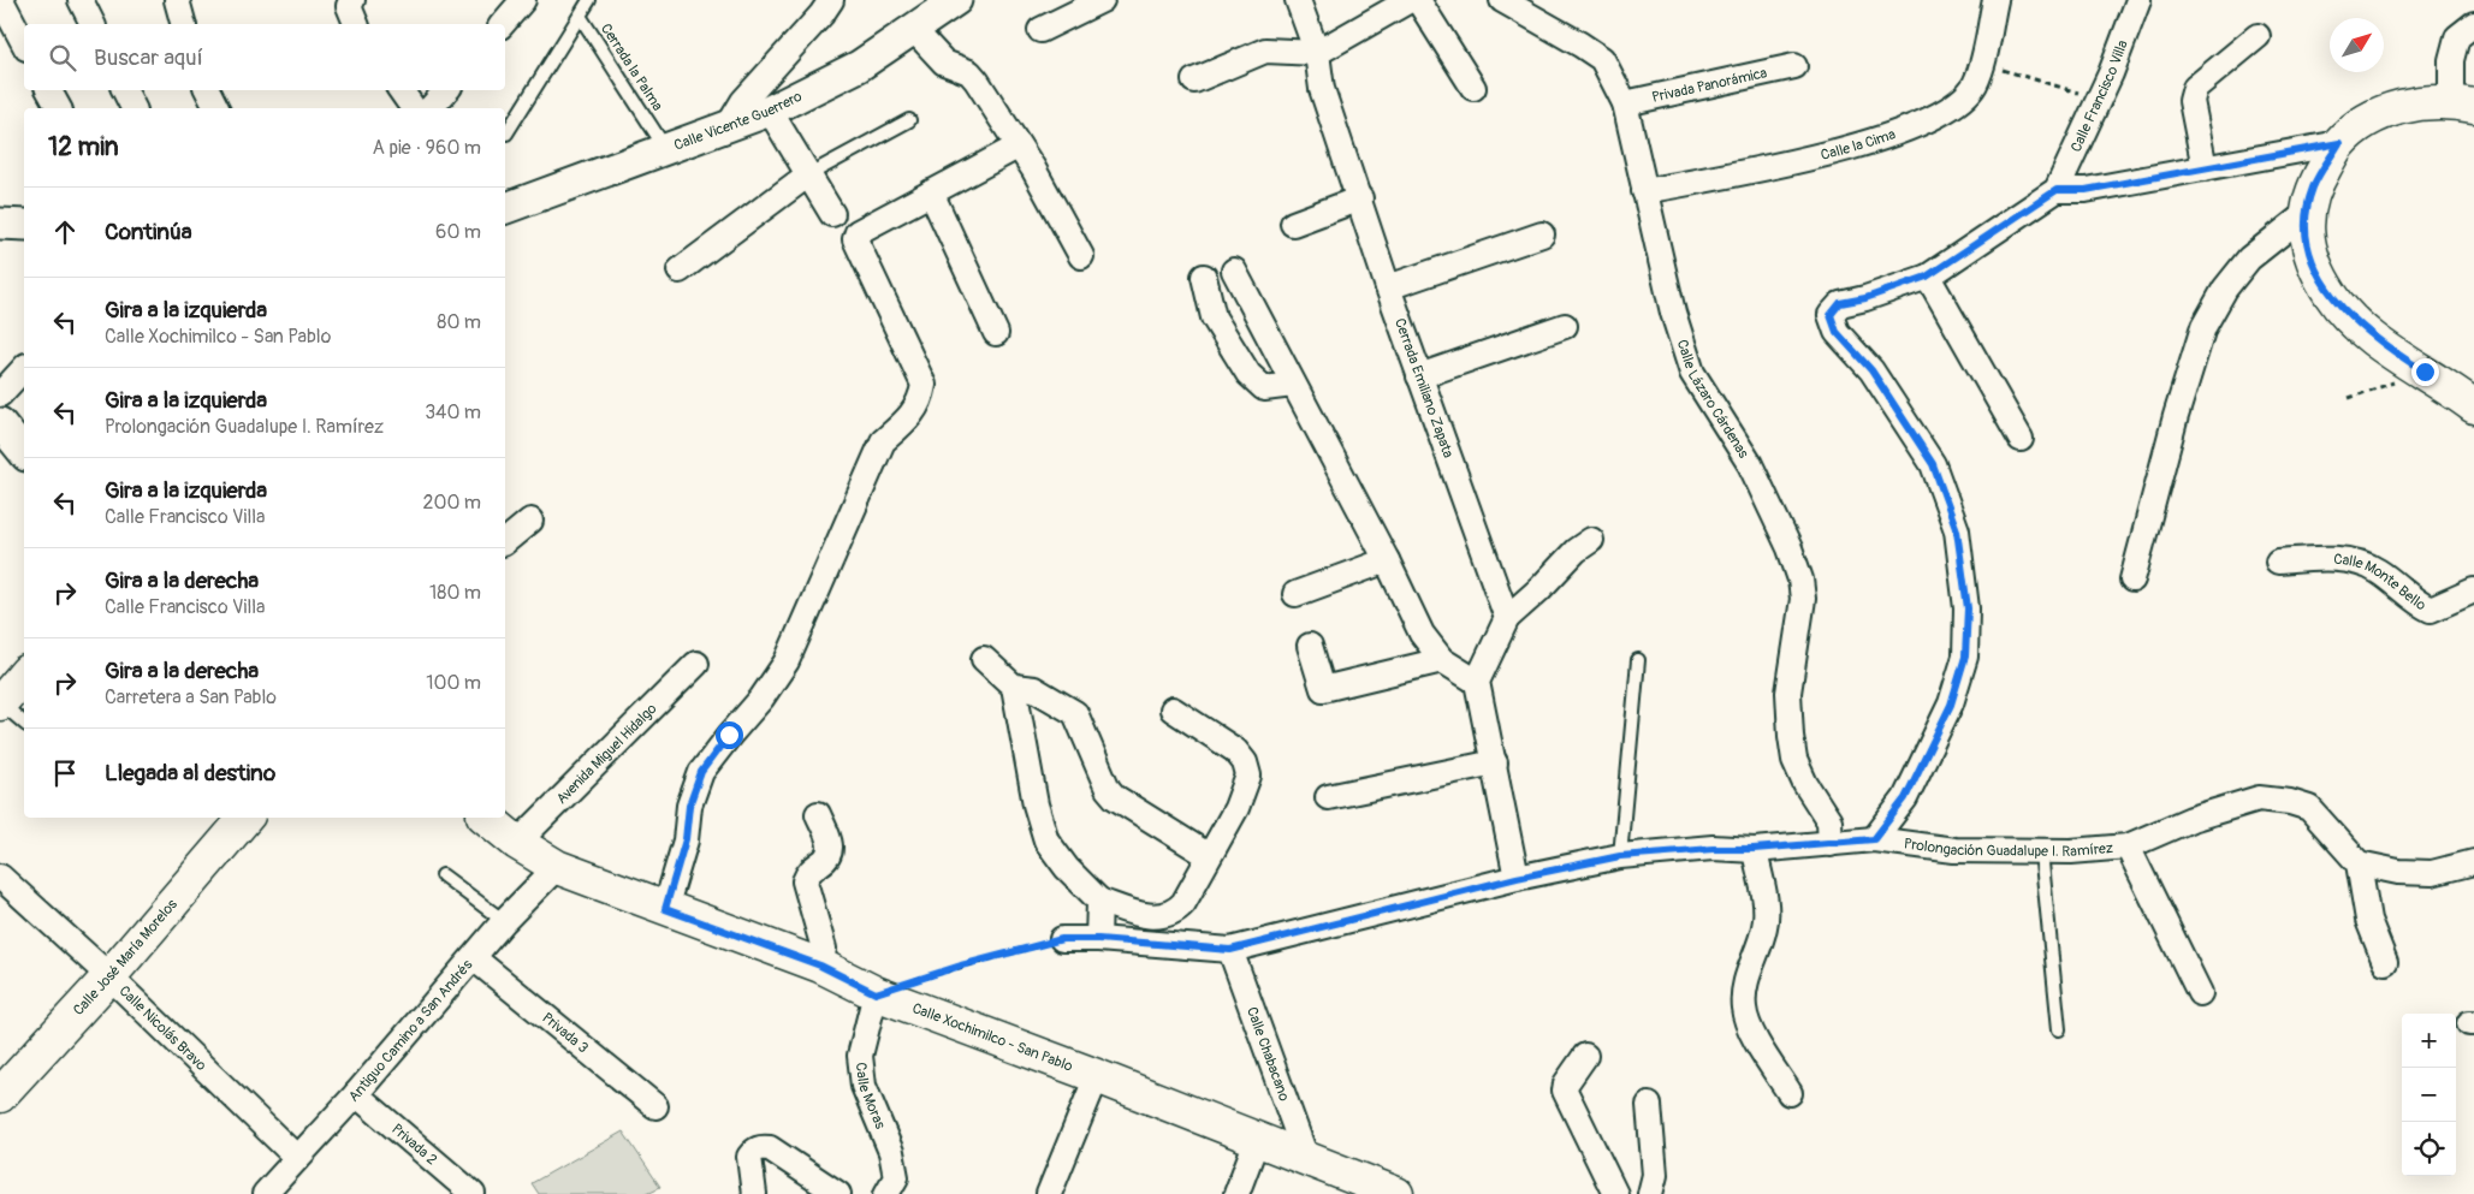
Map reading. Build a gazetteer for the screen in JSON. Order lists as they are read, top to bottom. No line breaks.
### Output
{"streets":{"main road":["Calle José María Morelos","Calle Xochimilco - San Pablo"],"street":["Privada Panorámica","Calle Francisco Villa","Calle Vicente Guerrero","Calle la Cima","Cerrada Emiliano Zapata","Calle Lázaro Cárdenas","Calle Monte Bello","Avenida Miguel Hidalgo","Prolongación Guadalupe I. Ramírez","Calle Nicolás Bravo","Antiguo Camino a San Andrés","Privada 3","Calle Chabacano","Calle Moras","Privada 2"],"lane":["Cerrada la Palma"]},"crossings":[["Cerrada la Palma","Calle Vicente Guerrero"],["Privada Panorámica","Calle Lázaro Cárdenas"],["Calle la Cima","Calle Lázaro Cárdenas"],["Calle Lázaro Cárdenas","Prolongación Guadalupe I. Ramírez"],["Prolongación Guadalupe I. Ramírez","Calle Chabacano"],["Calle José María Morelos","Calle Nicolás Bravo"],["Calle Nicolás Bravo","Antiguo Camino a San Andrés"],["Antiguo Camino a San Andrés","Privada 3"],["Antiguo Camino a San Andrés","Calle Xochimilco - San Pablo"],["Antiguo Camino a San Andrés","Privada 2"],["Calle Xochimilco - San Pablo","Calle Chabacano"],["Calle Xochimilco - San Pablo","Calle Moras"]],"north":"top right","page":{"search":"Buscar aquí","heading":["12 min","A pie · 960 m"],"list":[["Continúa","60 m"],["Gira a la izquierda","Calle Xochimilco - San Pablo","80 m"],["Gira a la izquierda","Prolongación Guadalupe I. Ramírez","340 m"],["Gira a la izquierda","Calle Francisco Villa","200 m"],["Gira a la derecha","Calle Francisco Villa","180 m"],["Gira a la derecha","Carretera a San Pablo","100 m"],"Llegada al destino"],"map_buttons":["+","−"]}}
